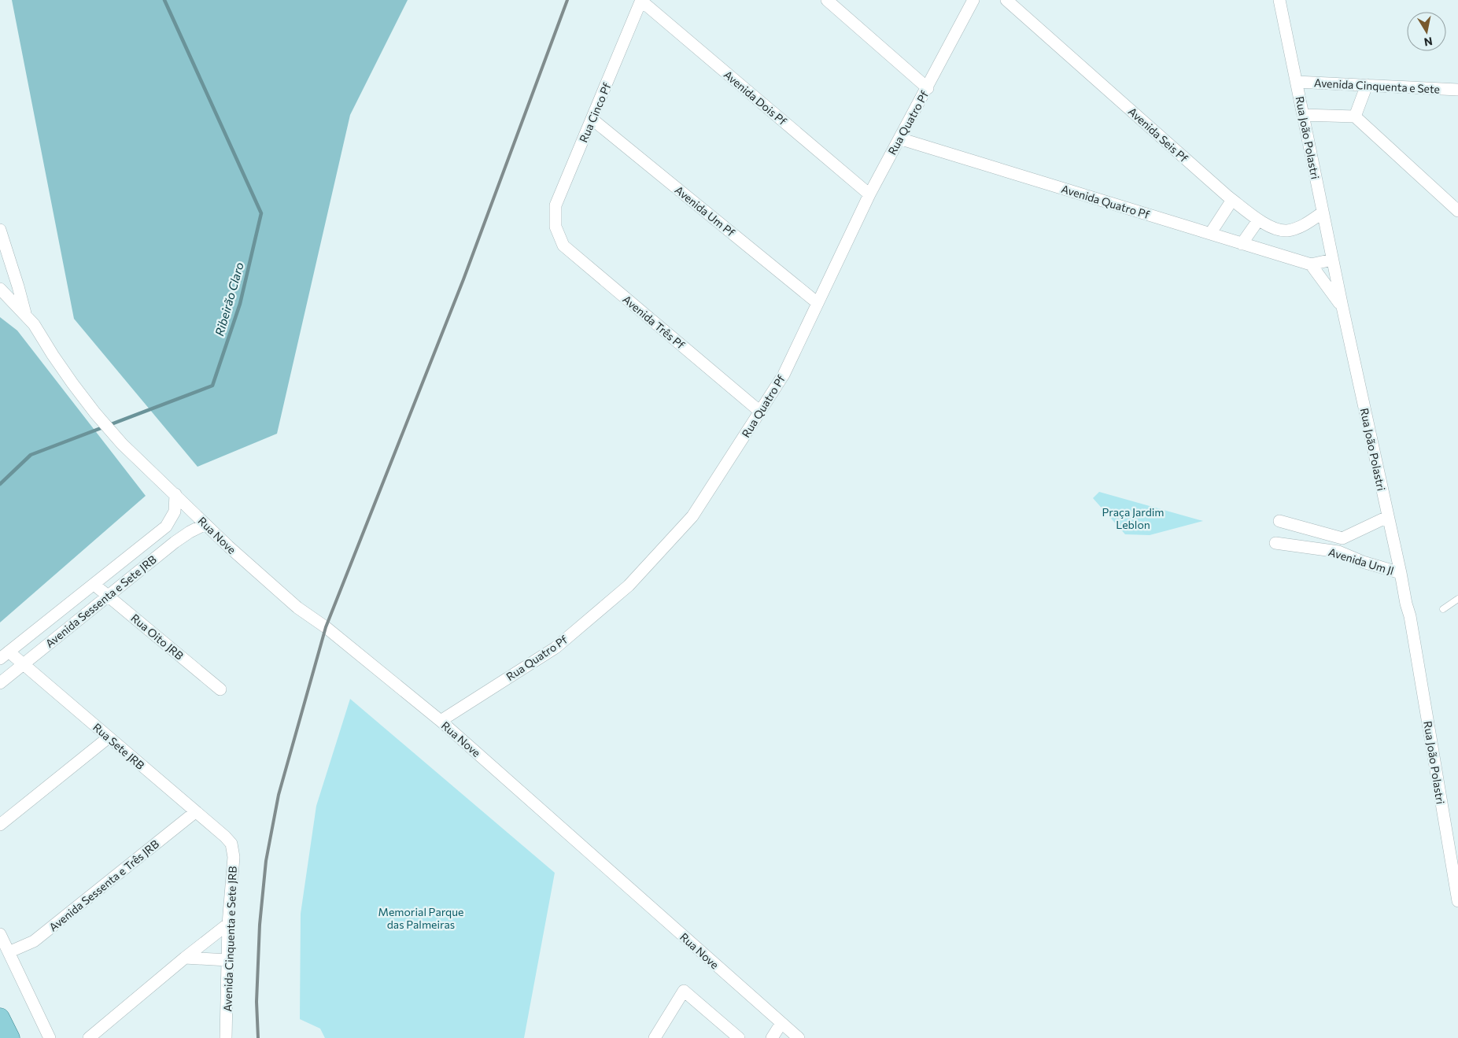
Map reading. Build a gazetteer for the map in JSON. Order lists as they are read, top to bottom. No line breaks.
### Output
{"streets":{"street":["Avenida Cinquenta e Sete","Avenida Dois Pf","Rua Cinco Pf","Rua Quatro Pf","Avenida Seis Pf","Rua João Polastri","Avenida Quatro Pf","Avenida Um Pf","Avenida Três Pf","Rua Nove","Avenida Um Jl","Avenida Sessenta e Sete JRB","Rua Oito JRB","Rua Sete JRB","Avenida Sessenta e Três JRB","Avenida Cinquenta e Sete JRB"]},"crossings":[["Avenida Cinquenta e Sete","Rua João Polastri"],["Avenida Dois Pf","Rua Cinco Pf"],["Avenida Dois Pf","Rua Quatro Pf"],["Rua Cinco Pf","Avenida Um Pf"],["Rua Cinco Pf","Avenida Três Pf"],["Rua Quatro Pf","Avenida Quatro Pf"],["Rua Quatro Pf","Avenida Um Pf"],["Rua Quatro Pf","Avenida Três Pf"],["Rua Quatro Pf","Rua Nove"],["Avenida Seis Pf","Rua João Polastri"],["Rua João Polastri","Avenida Quatro Pf"],["Rua João Polastri","Avenida Um Jl"],["Rua Nove","Avenida Sessenta e Sete JRB"],["Avenida Sessenta e Sete JRB","Rua Oito JRB"],["Avenida Sessenta e Sete JRB","Rua Sete JRB"],["Rua Sete JRB","Avenida Sessenta e Três JRB"],["Rua Sete JRB","Avenida Cinquenta e Sete JRB"]],"water":["Ribeirão Claro"],"parks":["Praça Jardim Leblon","Memorial Parque das Palmeiras"],"north":"bottom"}
